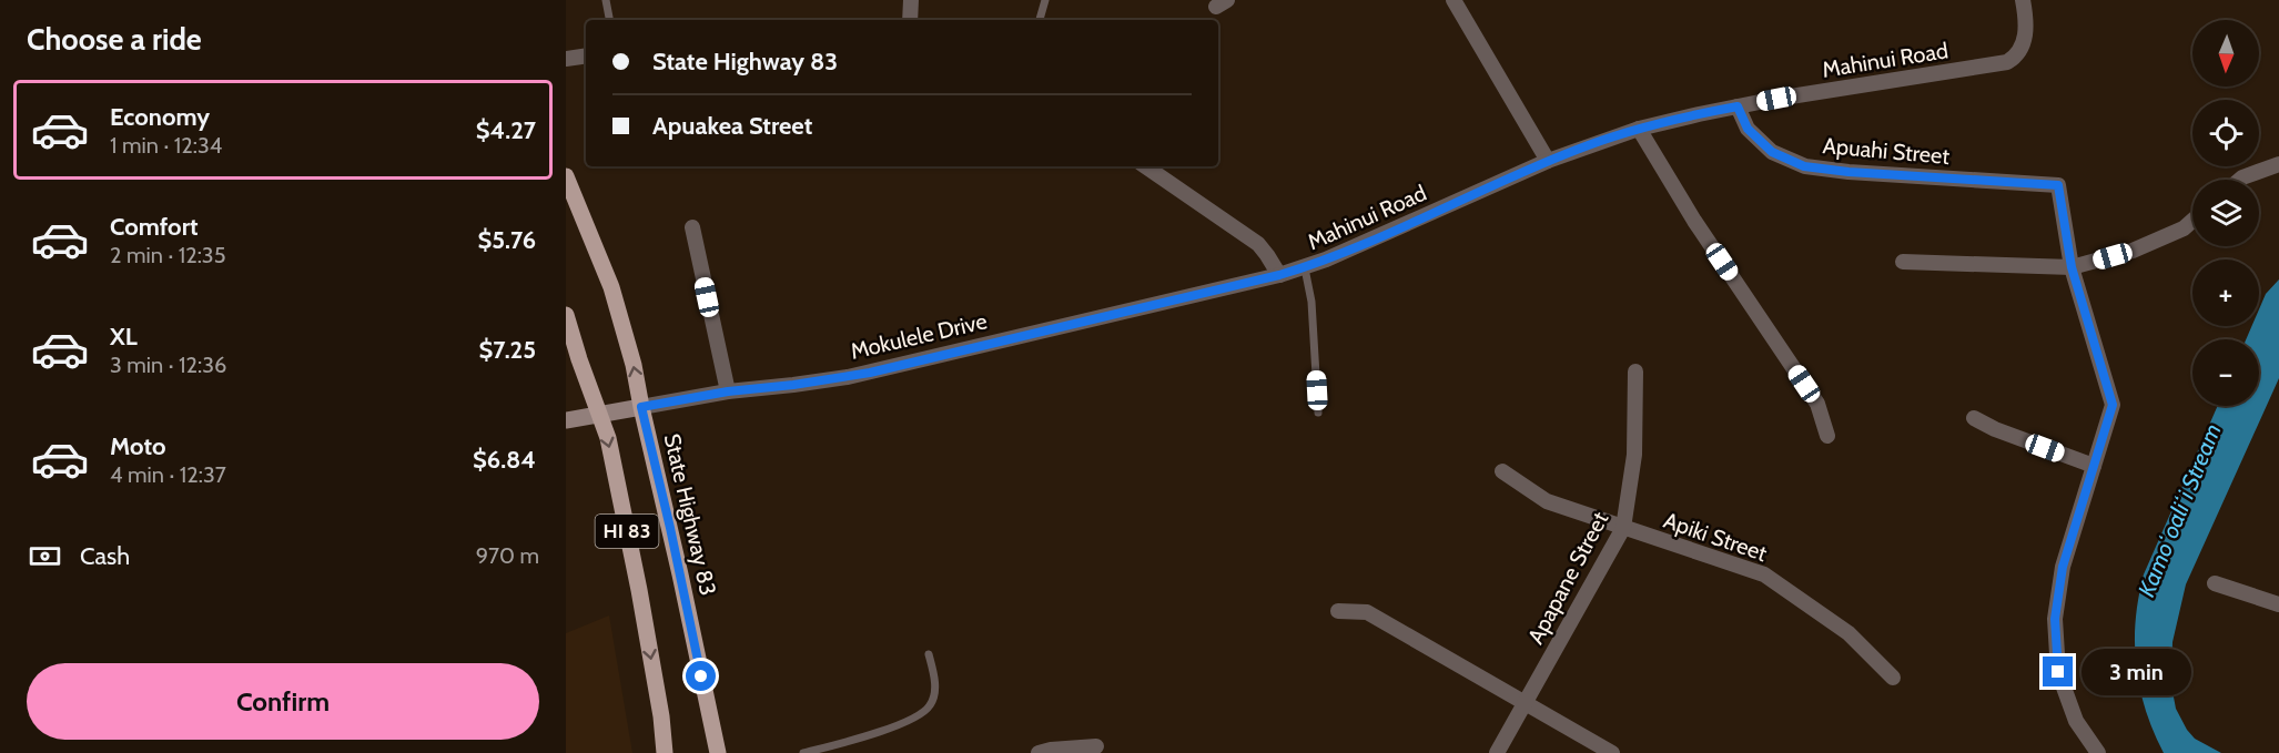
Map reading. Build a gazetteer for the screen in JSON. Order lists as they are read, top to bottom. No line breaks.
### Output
{"streets":{"main road":["State Highway 83","HI 83"],"street":["Mahinui Road","Apuahi Street","Mokulele Drive","Apiki Street","Apapane Street"]},"crossings":[["Mahinui Road","Apuahi Street"],["Mahinui Road","Mokulele Drive"],["Mokulele Drive","State Highway 83"],["Mokulele Drive","HI 83"],["Apiki Street","Apapane Street"]],"water":["Kamoʻoaliʻi Stream"],"north":"bottom","page":{"heading":"Choose a ride","map_buttons":["+","−"],"banner":["State Highway 83","Apuakea Street"],"list":[{"name":"Economy","note":"1 min · 12:34","value":"$4.27"},{"name":"Comfort","note":"2 min · 12:35","value":"$5.76"},{"name":"XL","note":"3 min · 12:36","value":"$7.25"},{"name":"Moto","note":"4 min · 12:37","value":"$6.84"}],"pay":["Cash","970 m"],"bubble":"3 min","buttons":"Confirm"}}
